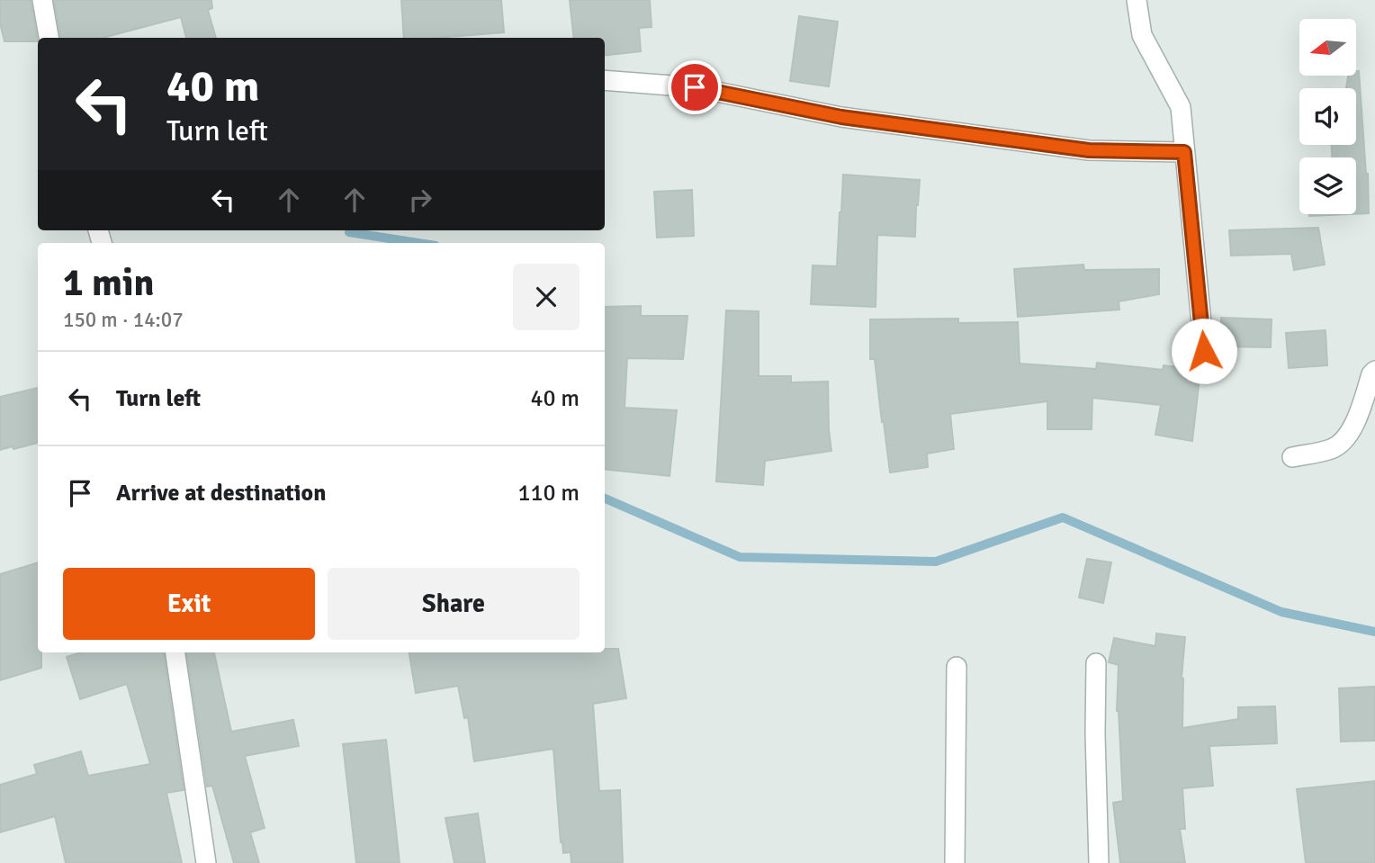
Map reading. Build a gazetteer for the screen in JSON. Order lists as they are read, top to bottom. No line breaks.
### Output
{"north":"left","page":{"turn":["40 m","Turn left"],"heading":["1 min","150 m · 14:07"],"list":[{"name":"Turn left","value":"40 m"},{"name":"Arrive at destination","value":"110 m"}],"buttons":["Exit","Share"]}}
